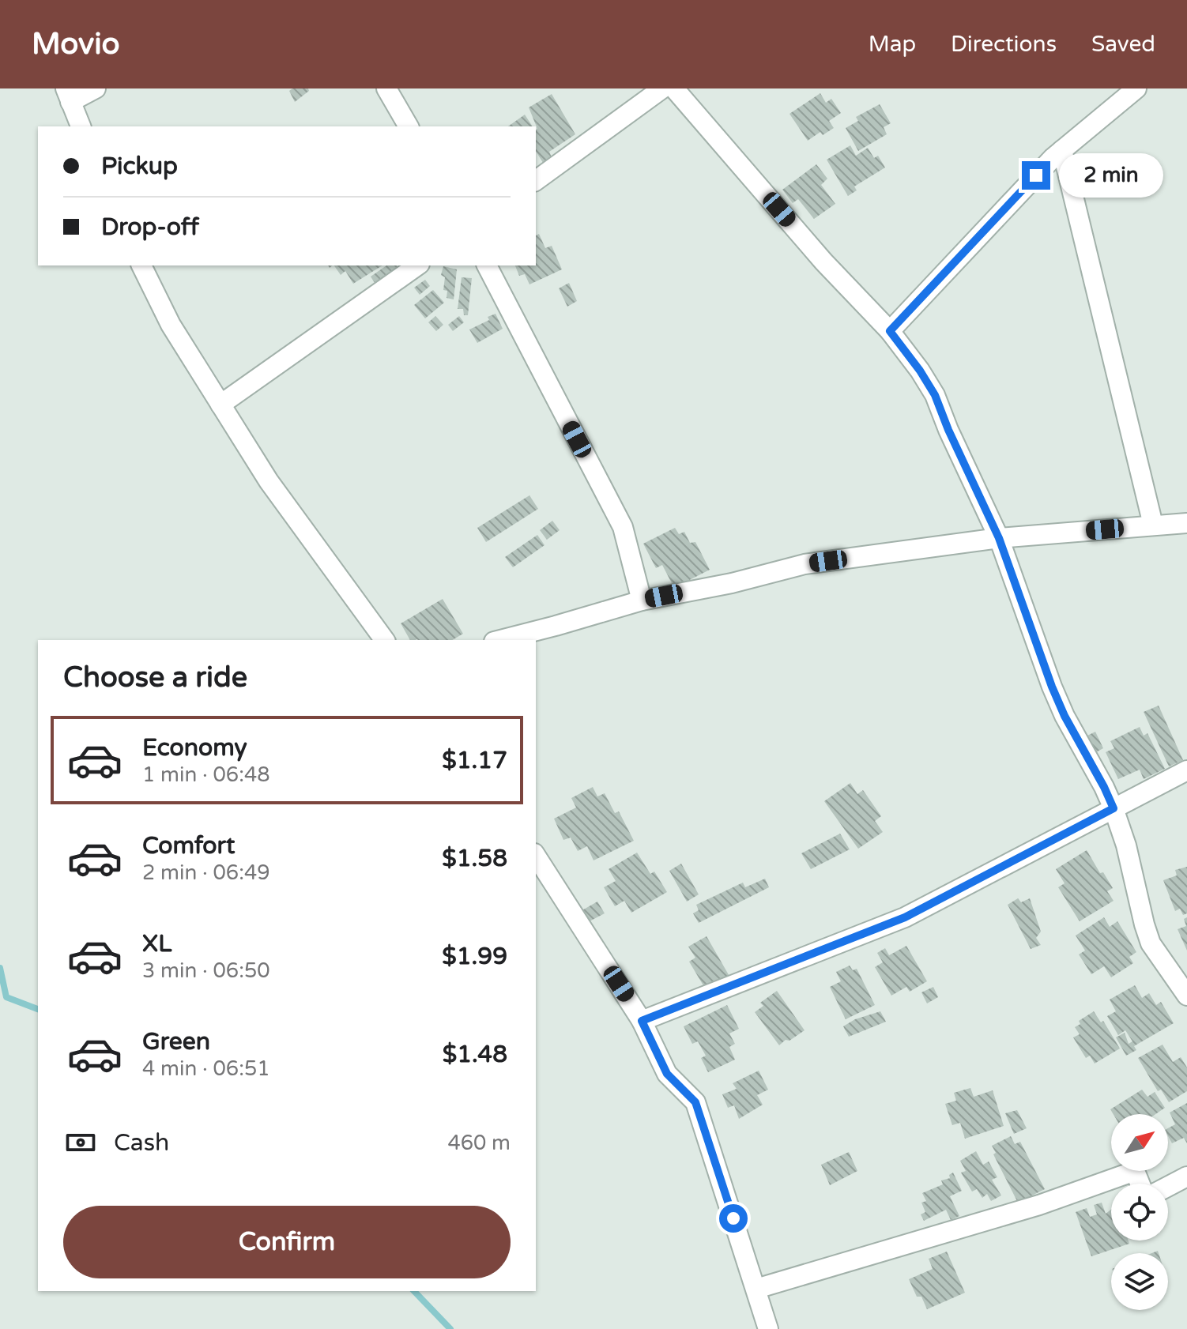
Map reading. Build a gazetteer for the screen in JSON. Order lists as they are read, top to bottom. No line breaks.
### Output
{"north":"top right","page":{"header":"Movio","nav":["Map","Directions","Saved"],"banner":["Pickup","Drop-off"],"bubble":"2 min","heading":"Choose a ride","list":[{"name":"Economy","note":"1 min · 06:48","value":"$1.17"},{"name":"Comfort","note":"2 min · 06:49","value":"$1.58"},{"name":"XL","note":"3 min · 06:50","value":"$1.99"},{"name":"Green","note":"4 min · 06:51","value":"$1.48"}],"pay":["Cash","460 m"],"buttons":"Confirm"}}
